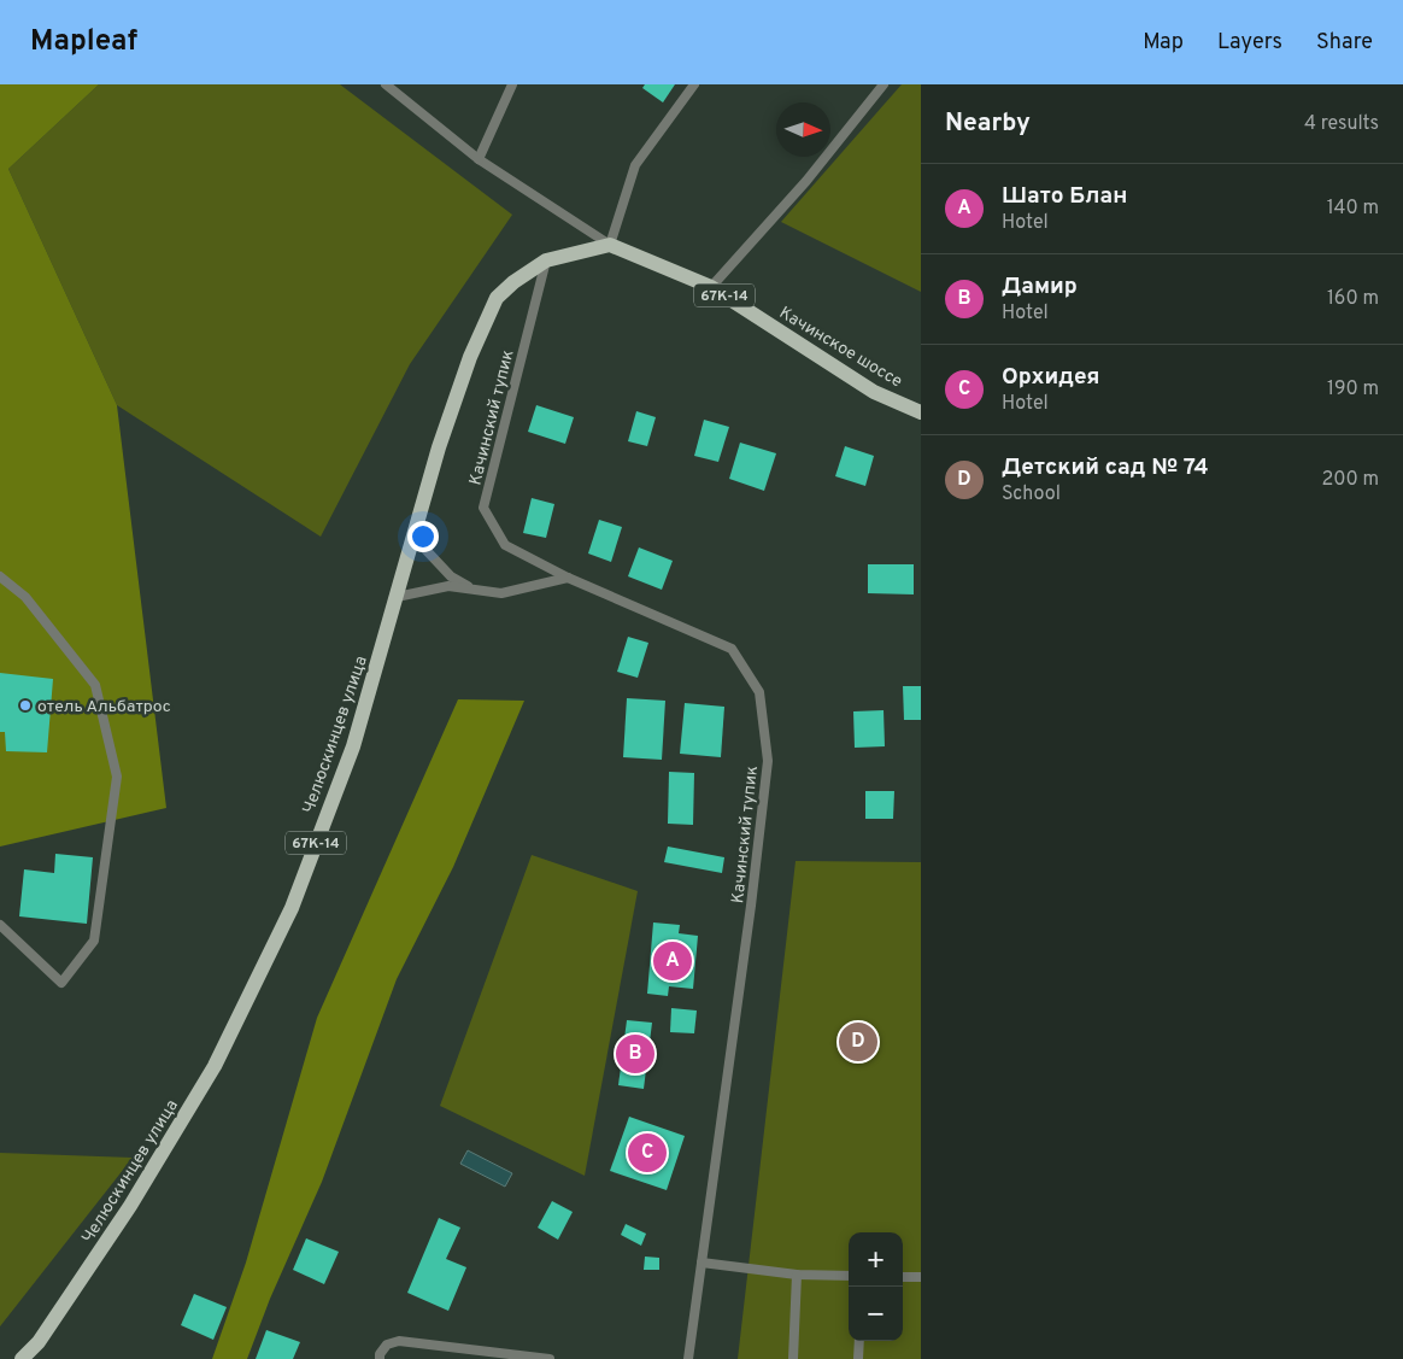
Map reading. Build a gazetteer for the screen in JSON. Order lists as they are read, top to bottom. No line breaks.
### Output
{"streets":{"main road":["67К-14","Качинское шоссе","Челюскинцев улица"],"lane":["Качинский тупик"]},"crossings":[["67К-14","Качинское шоссе"],["67К-14","Качинский тупик"],["67К-14","Челюскинцев улица"],["Качинский тупик","Челюскинцев улица"]],"places":["отель Альбатрос"],"north":"right","page":{"header":"Mapleaf","nav":["Map","Layers","Share"],"heading":["Nearby","4 results"],"list":[{"mark":"A","name":"Шато Блан","note":"Hotel","value":"140 m"},{"mark":"B","name":"Дамир","note":"Hotel","value":"160 m"},{"mark":"C","name":"Орхидея","note":"Hotel","value":"190 m"},{"mark":"D","name":"Детский сад № 74","note":"School","value":"200 m"}],"pins":["A","D","B","C"],"map_buttons":["+","−"]}}
